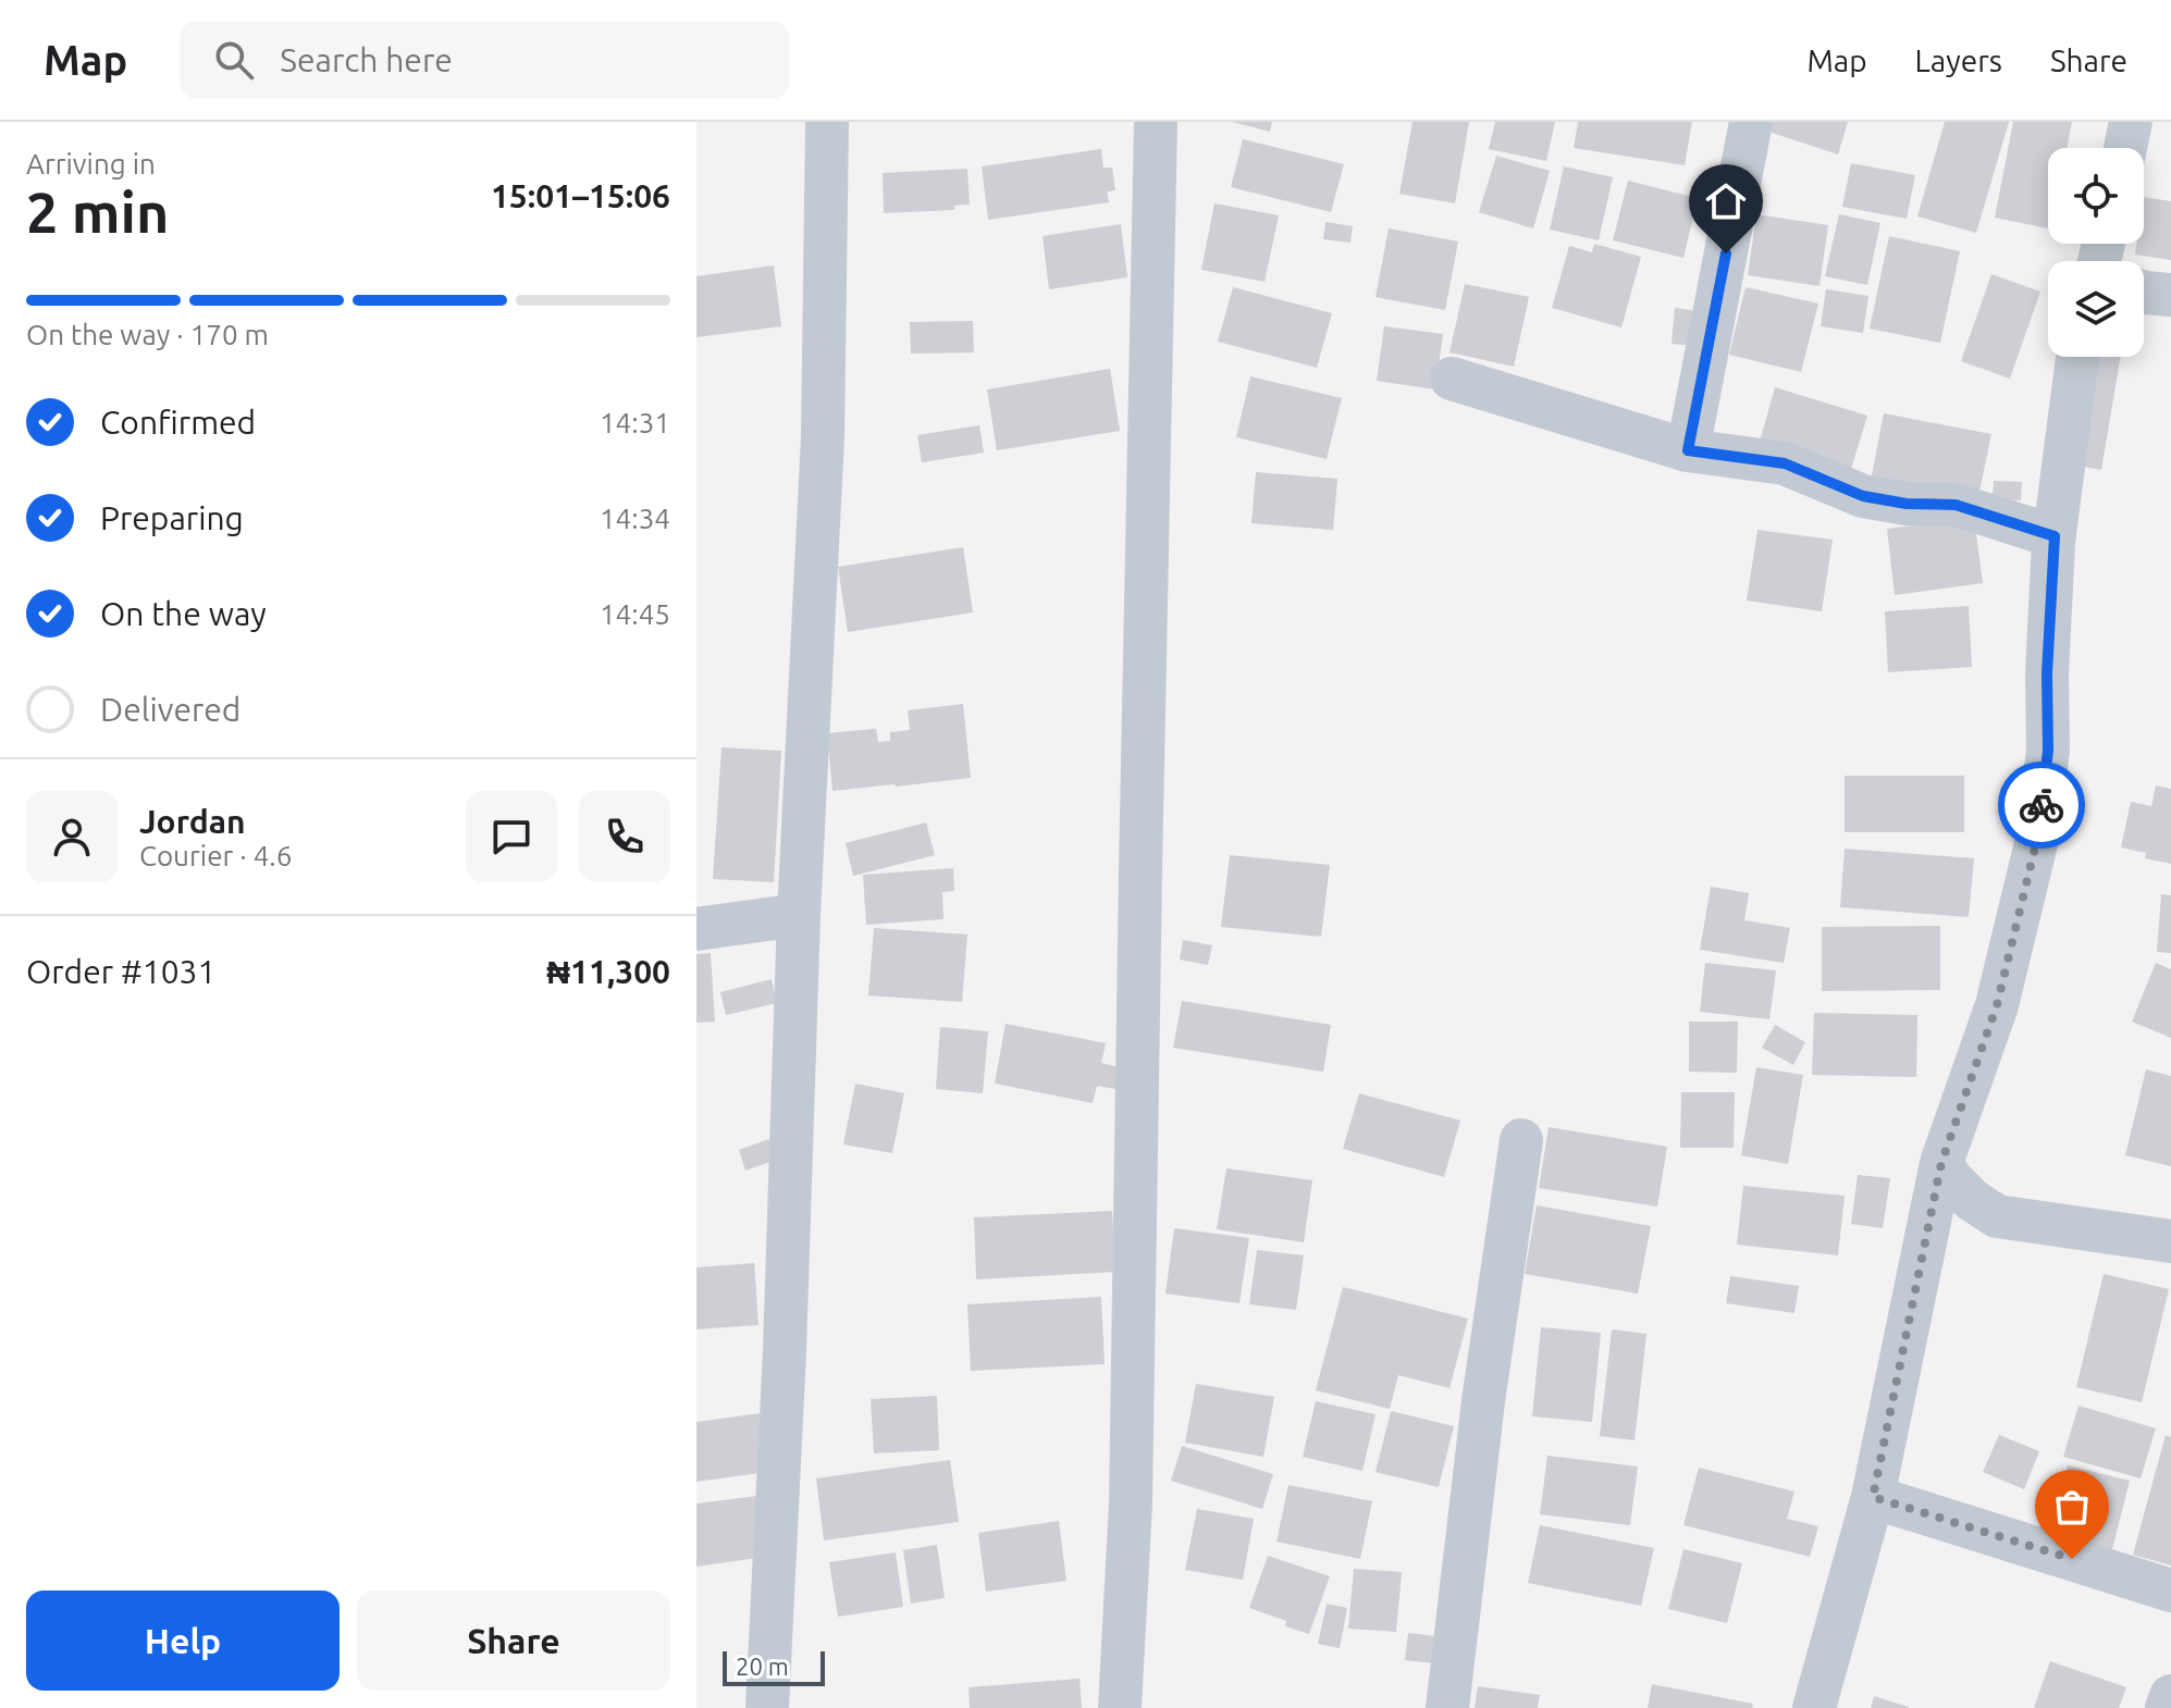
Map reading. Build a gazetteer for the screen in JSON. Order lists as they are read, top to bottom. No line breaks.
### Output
{"scale_bar":"20 m","page":{"header":"Map","search":"Search here","nav":["Map","Layers","Share"],"heading":["2 min","Arriving in","15:01–15:06"],"panel":["Jordan","Courier · 4.6","Order #1031","₦11,300"],"bar":"On the way · 170 m","list":[["Confirmed","14:31"],["Preparing","14:34"],["On the way","14:45"],"Delivered"],"buttons":["Help","Share"],"scale":"20 m"}}
